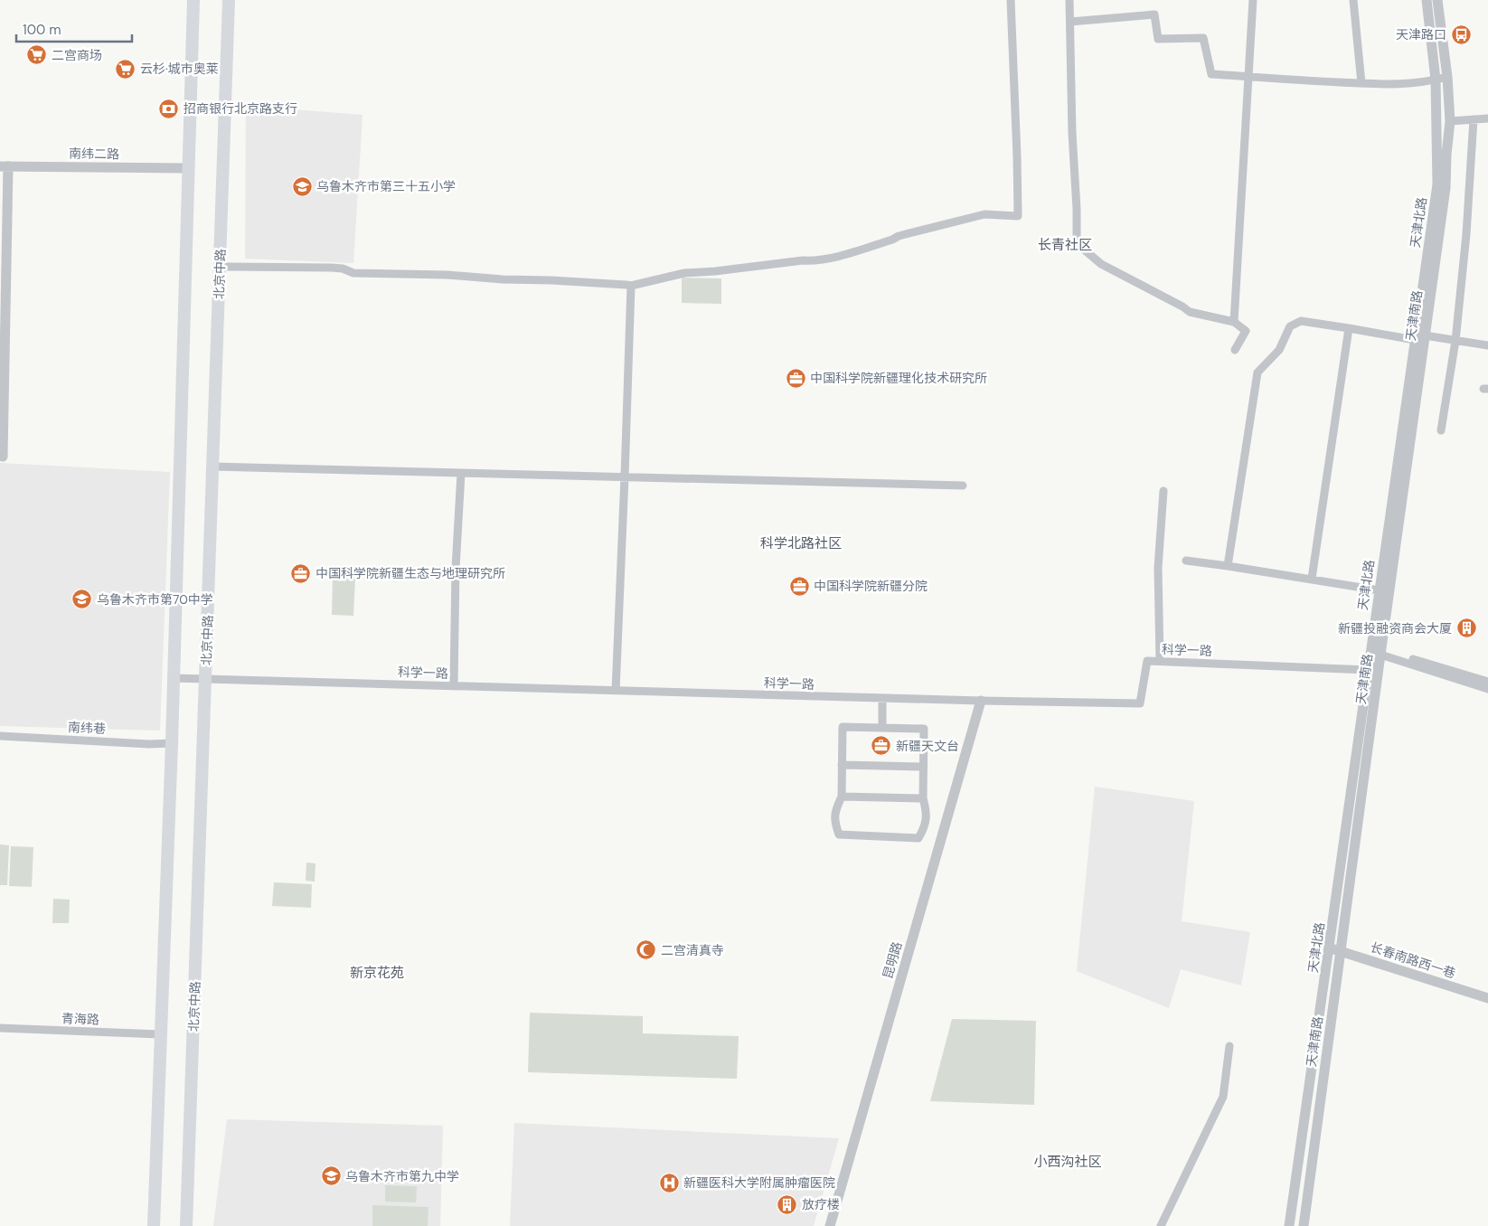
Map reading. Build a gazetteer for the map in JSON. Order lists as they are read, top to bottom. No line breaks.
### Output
{"streets":{"main road":["北京中路"],"street":["南纬二路","天津北路","天津南路","科学一路","南纬巷","昆明路","长春南路西一巷","青海路"]},"crossings":[["天津北路","科学一路"],["天津北路","长春南路西一巷"],["北京中路","科学一路"],["天津南路","长春南路西一巷"],["科学一路","昆明路"]],"districts":["长青社区","科学北路社区","新京花苑","小西沟社区"],"places":{"bus stop":["天津路口"],"supermarket":["二宫商场","云杉·城市奥莱"],"bank":["招商银行北京路支行"],"school or university":["乌鲁木齐市第三十五小学","乌鲁木齐市第70中学","乌鲁木齐市第九中学"],"office":["中国科学院新疆理化技术研究所","中国科学院新疆生态与地理研究所","中国科学院新疆分院","新疆天文台"],"building":["新疆投融资商会大厦","放疗楼"],"mosque":["二宫清真寺"],"hospital":["新疆医科大学附属肿瘤医院"]},"scale_bar":"100 m"}
